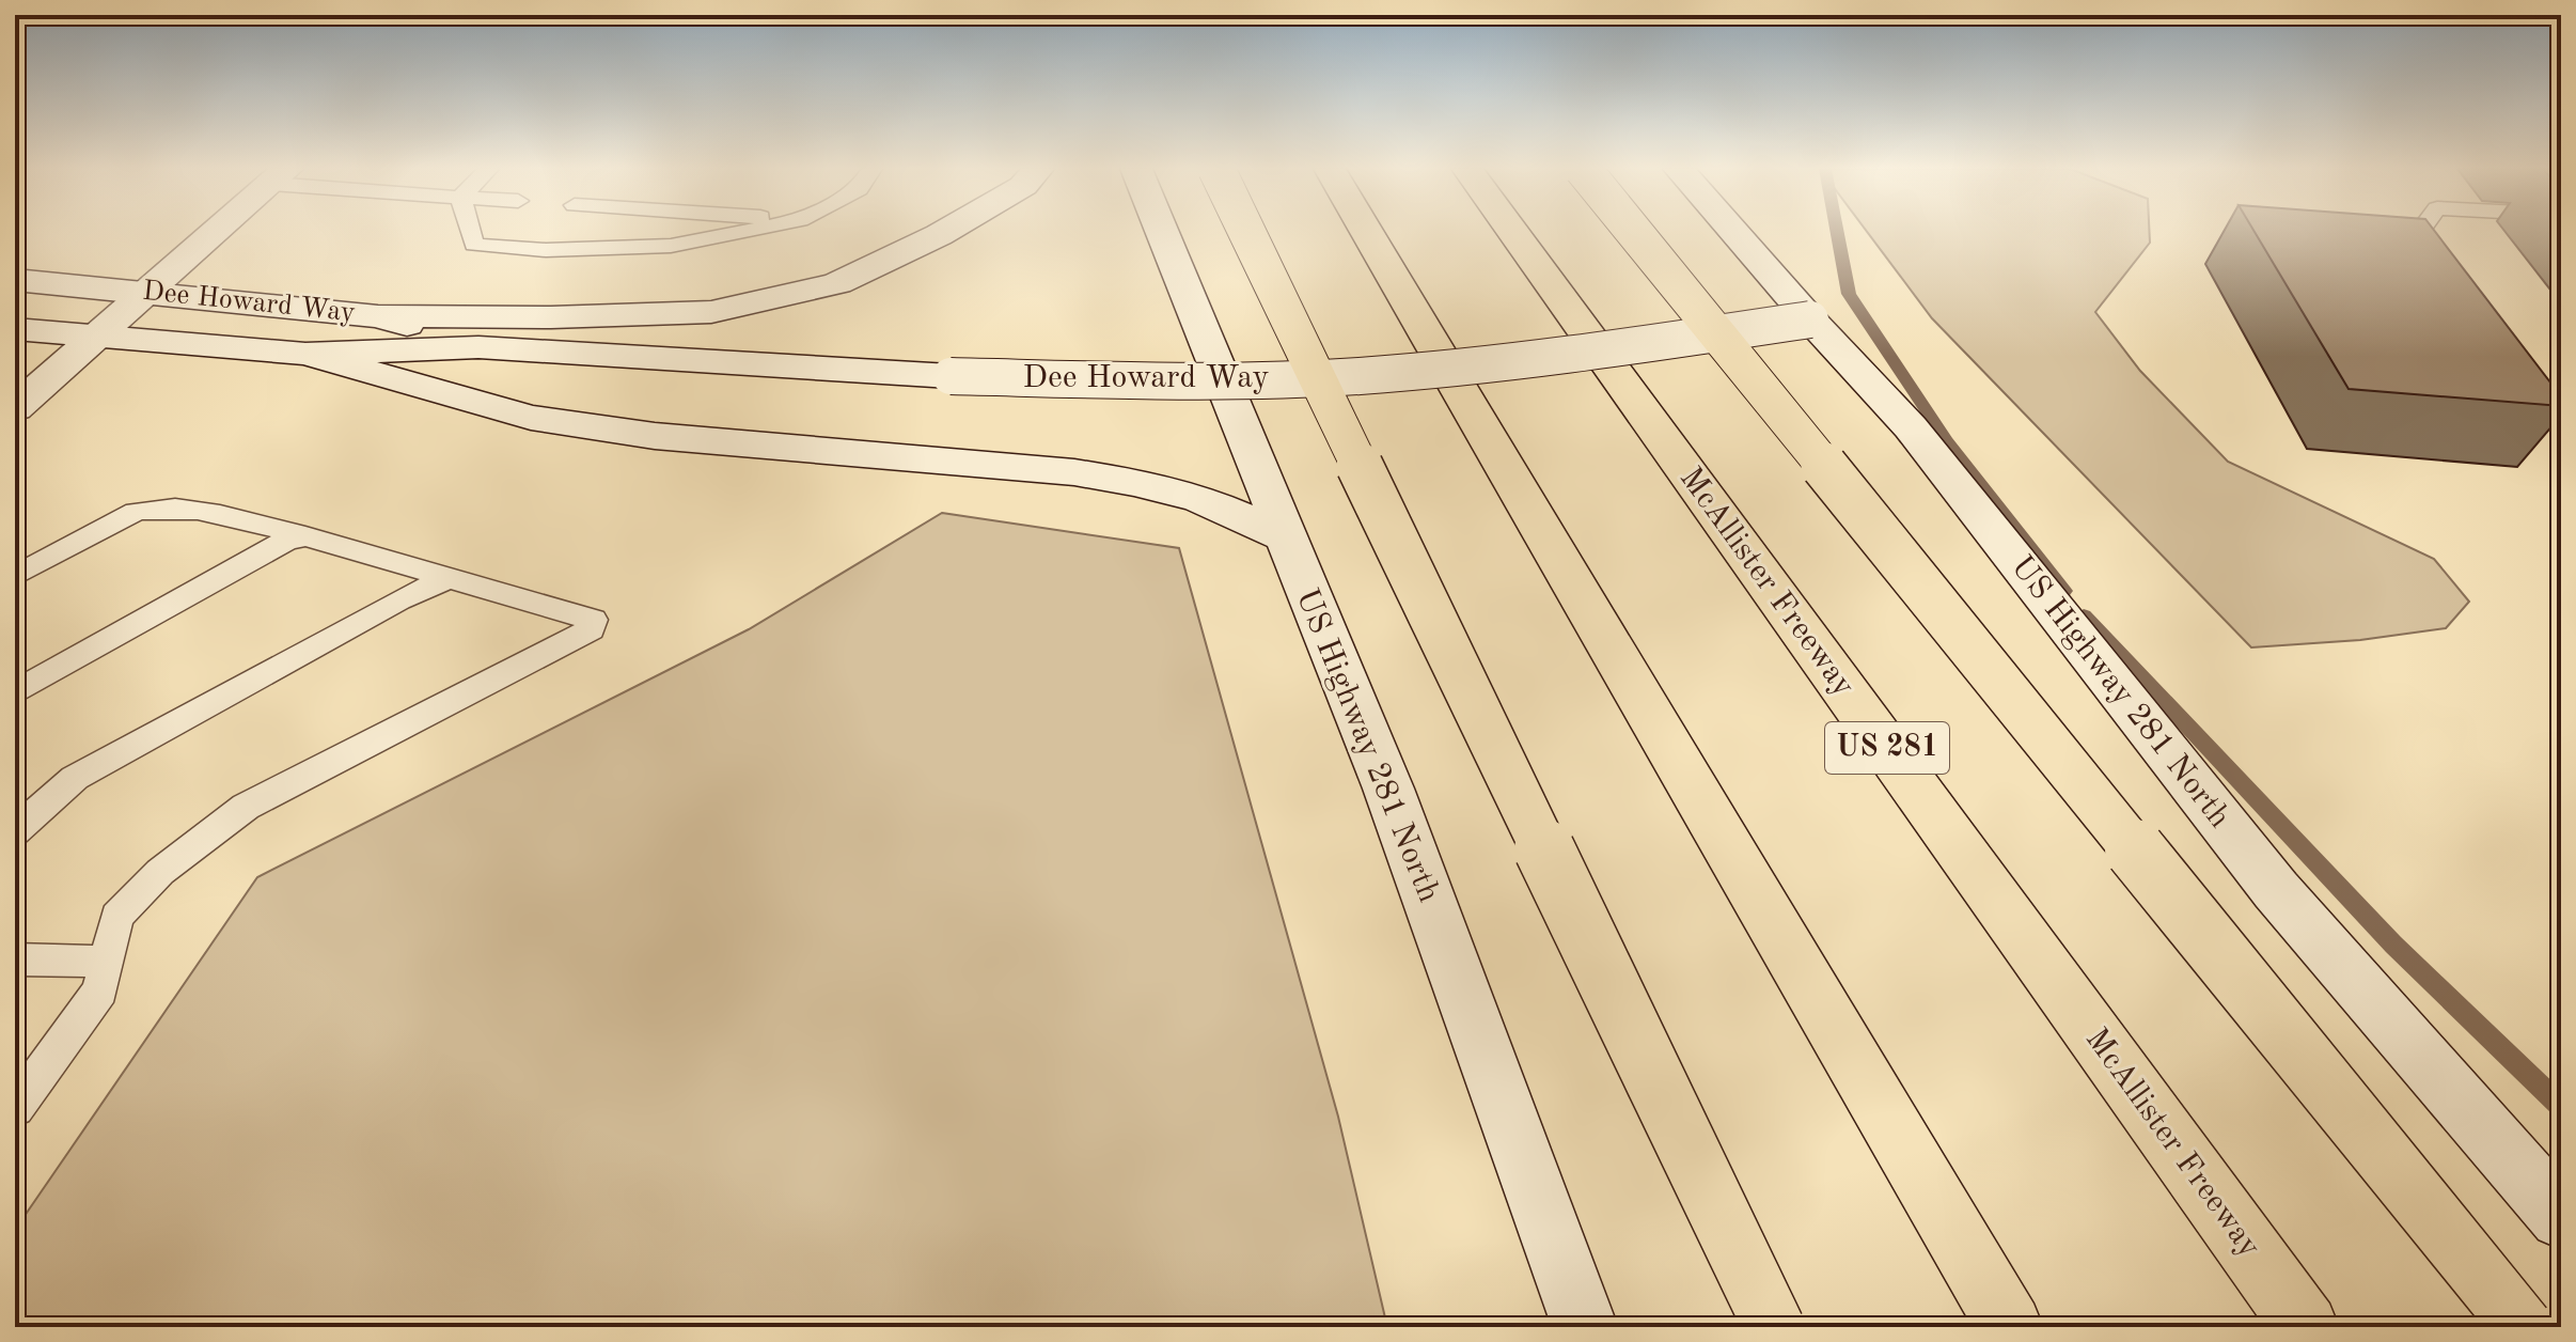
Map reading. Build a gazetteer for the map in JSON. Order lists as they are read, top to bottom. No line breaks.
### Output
{"streets":{"highway":["McAllister Freeway","US 281"],"main road":["Dee Howard Way","US Highway 281 North"]},"crossings":[["Dee Howard Way","US Highway 281 North"]]}
